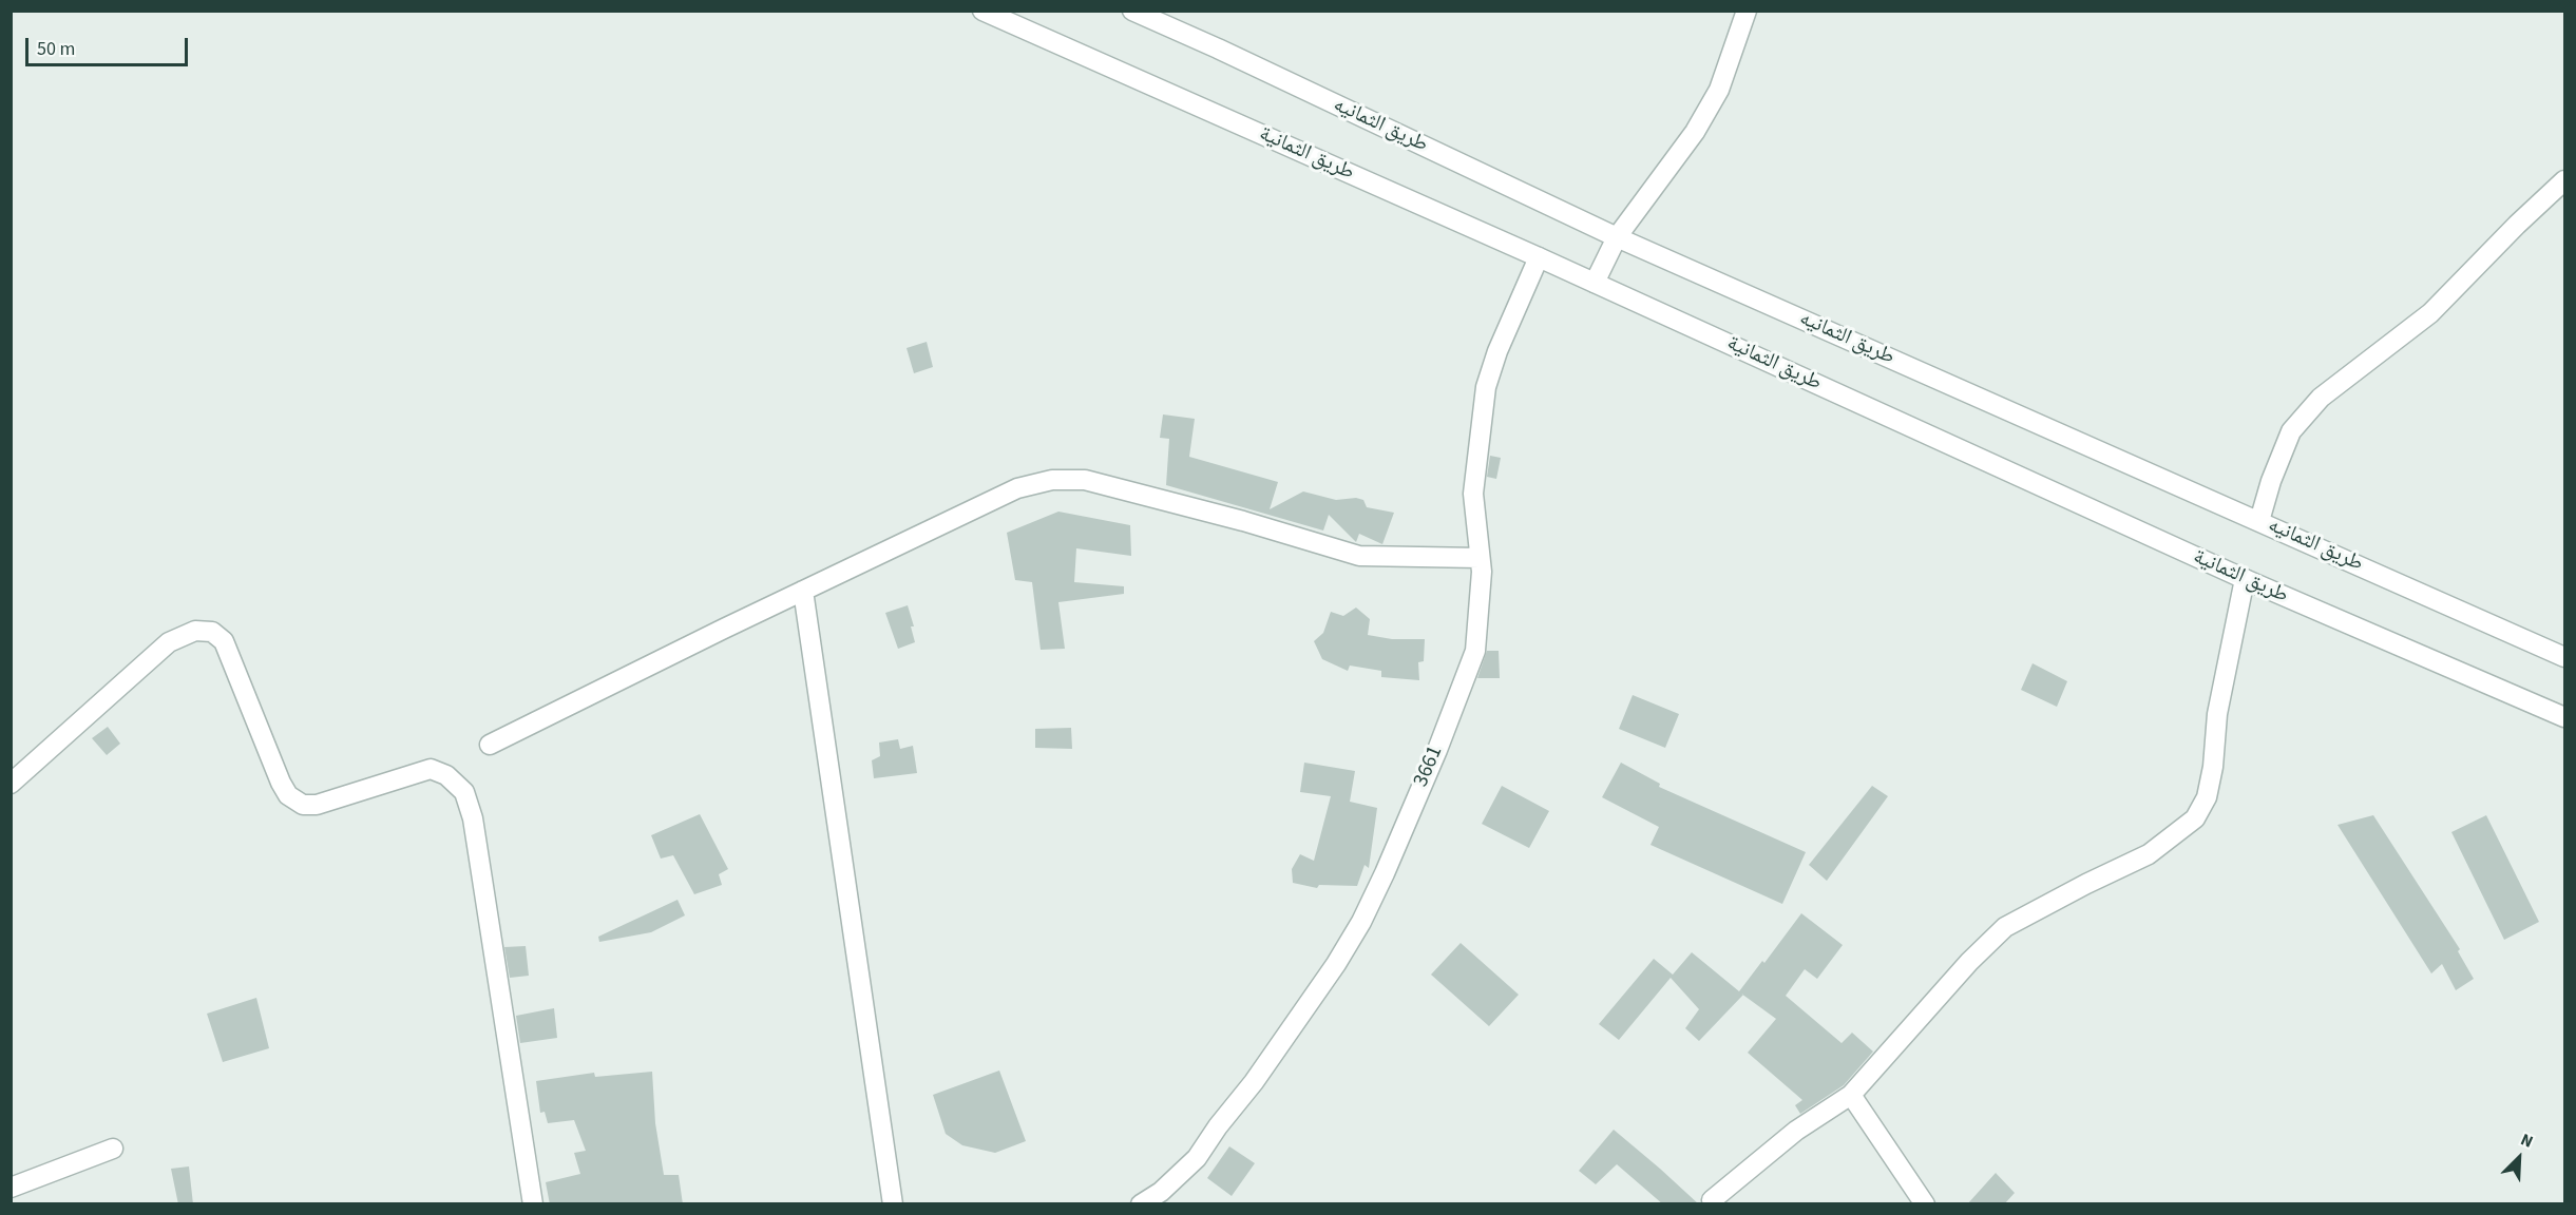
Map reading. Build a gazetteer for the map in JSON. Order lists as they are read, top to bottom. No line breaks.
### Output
{"streets":{"street":["طريق الثمانيه","طريق الثمانية","3661"]},"crossings":[["طريق الثمانية","3661"]],"scale_bar":"50 m","north":"top right"}
